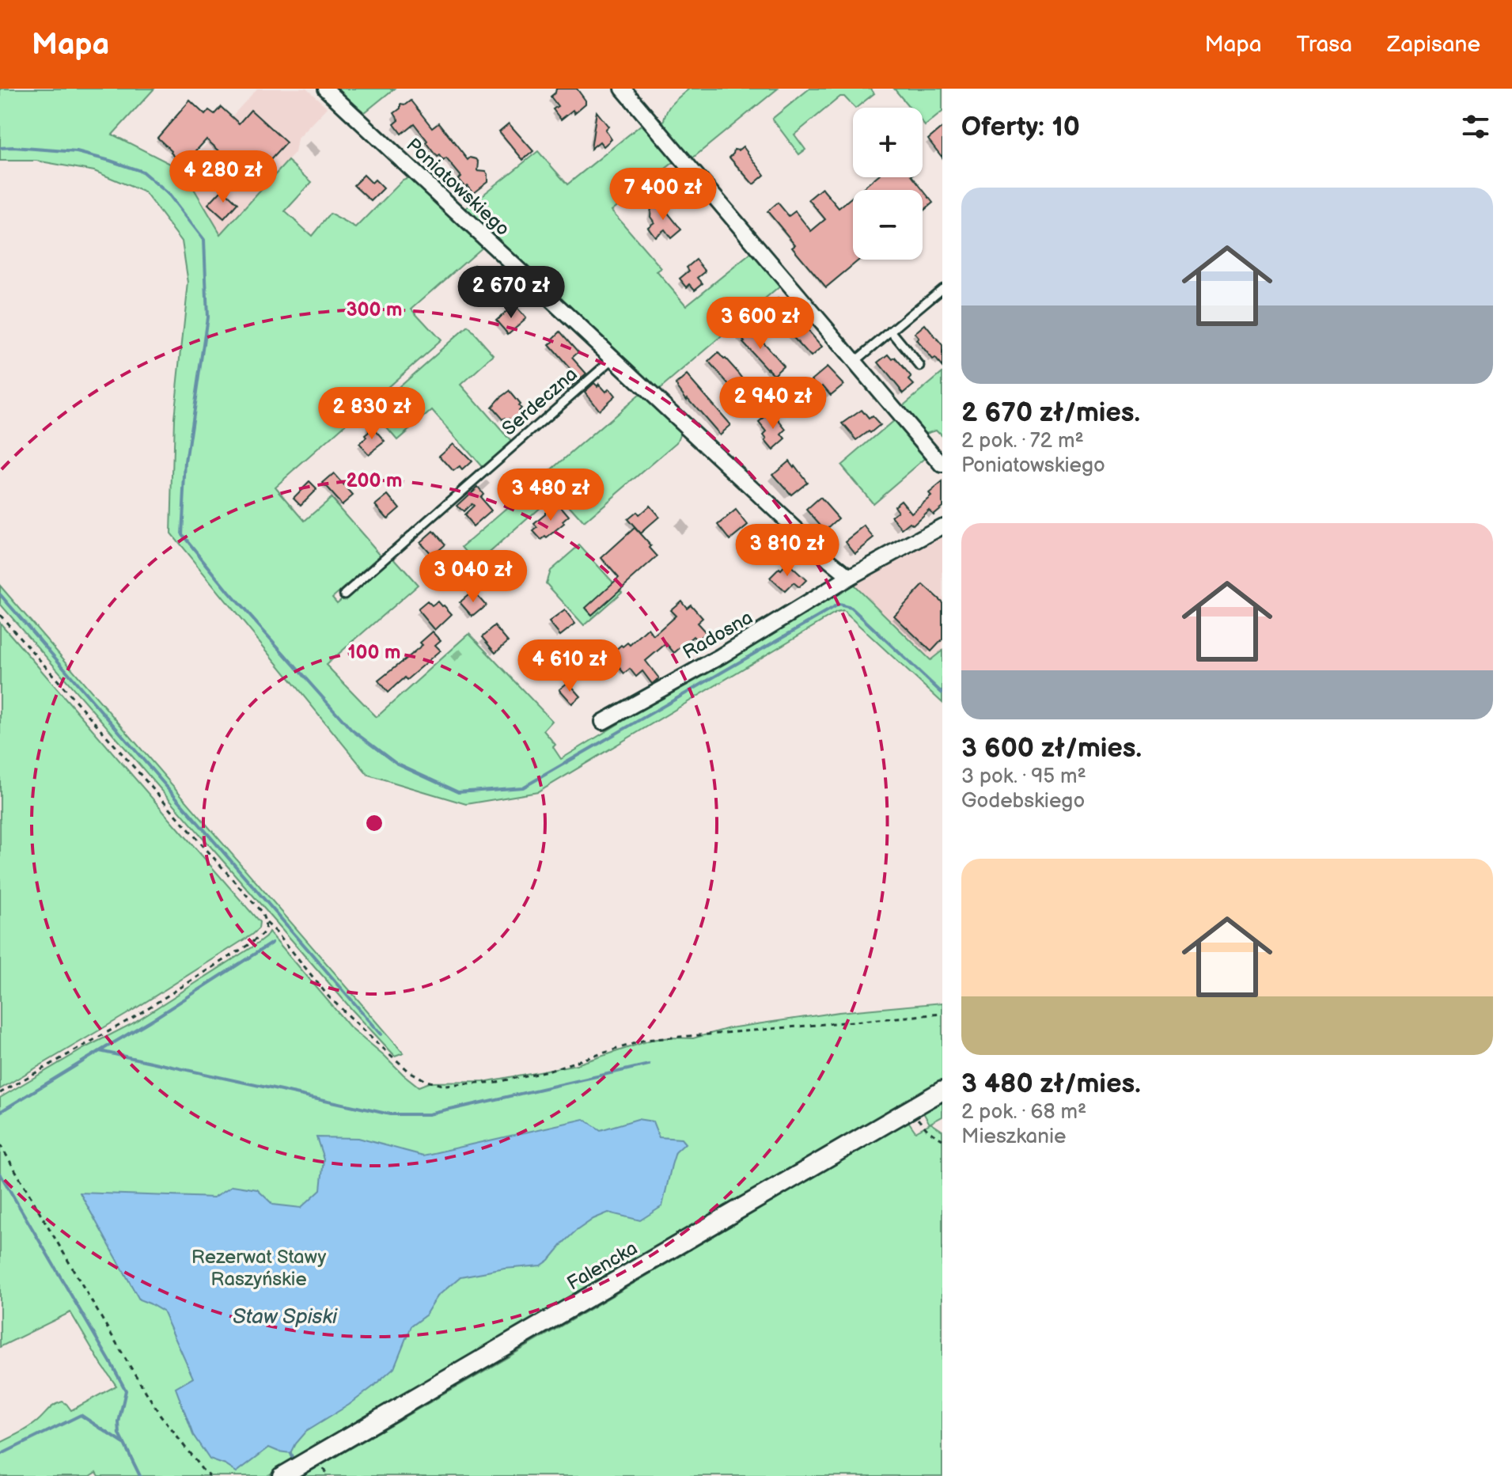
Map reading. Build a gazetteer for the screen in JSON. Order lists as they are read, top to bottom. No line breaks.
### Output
{"streets":{"street":["Poniatowskiego","Radosna","Falencka"],"lane":["Serdeczna"]},"crossings":[["Poniatowskiego","Serdeczna"],["Poniatowskiego","Radosna"]],"water":["Staw Spiski"],"parks":["Rezerwat Stawy Raszyńskie"],"page":{"header":"Mapa","nav":["Mapa","Trasa","Zapisane"],"heading":"Oferty: 10","map_buttons":["+","−"],"price":["4 280 zł","7 400 zł","2 670 zł","3 600 zł","2 940 zł","2 830 zł","3 480 zł","3 810 zł","3 040 zł","4 610 zł"],"list":[{"name":"2 670 zł/mies.","note":"2 pok. · 72 m² · Poniatowskiego"},{"name":"3 600 zł/mies.","note":"3 pok. · 95 m² · Godebskiego"},{"name":"3 480 zł/mies.","note":"2 pok. · 68 m² · Mieszkanie"}]},"rings":["300 m","200 m","100 m"]}
